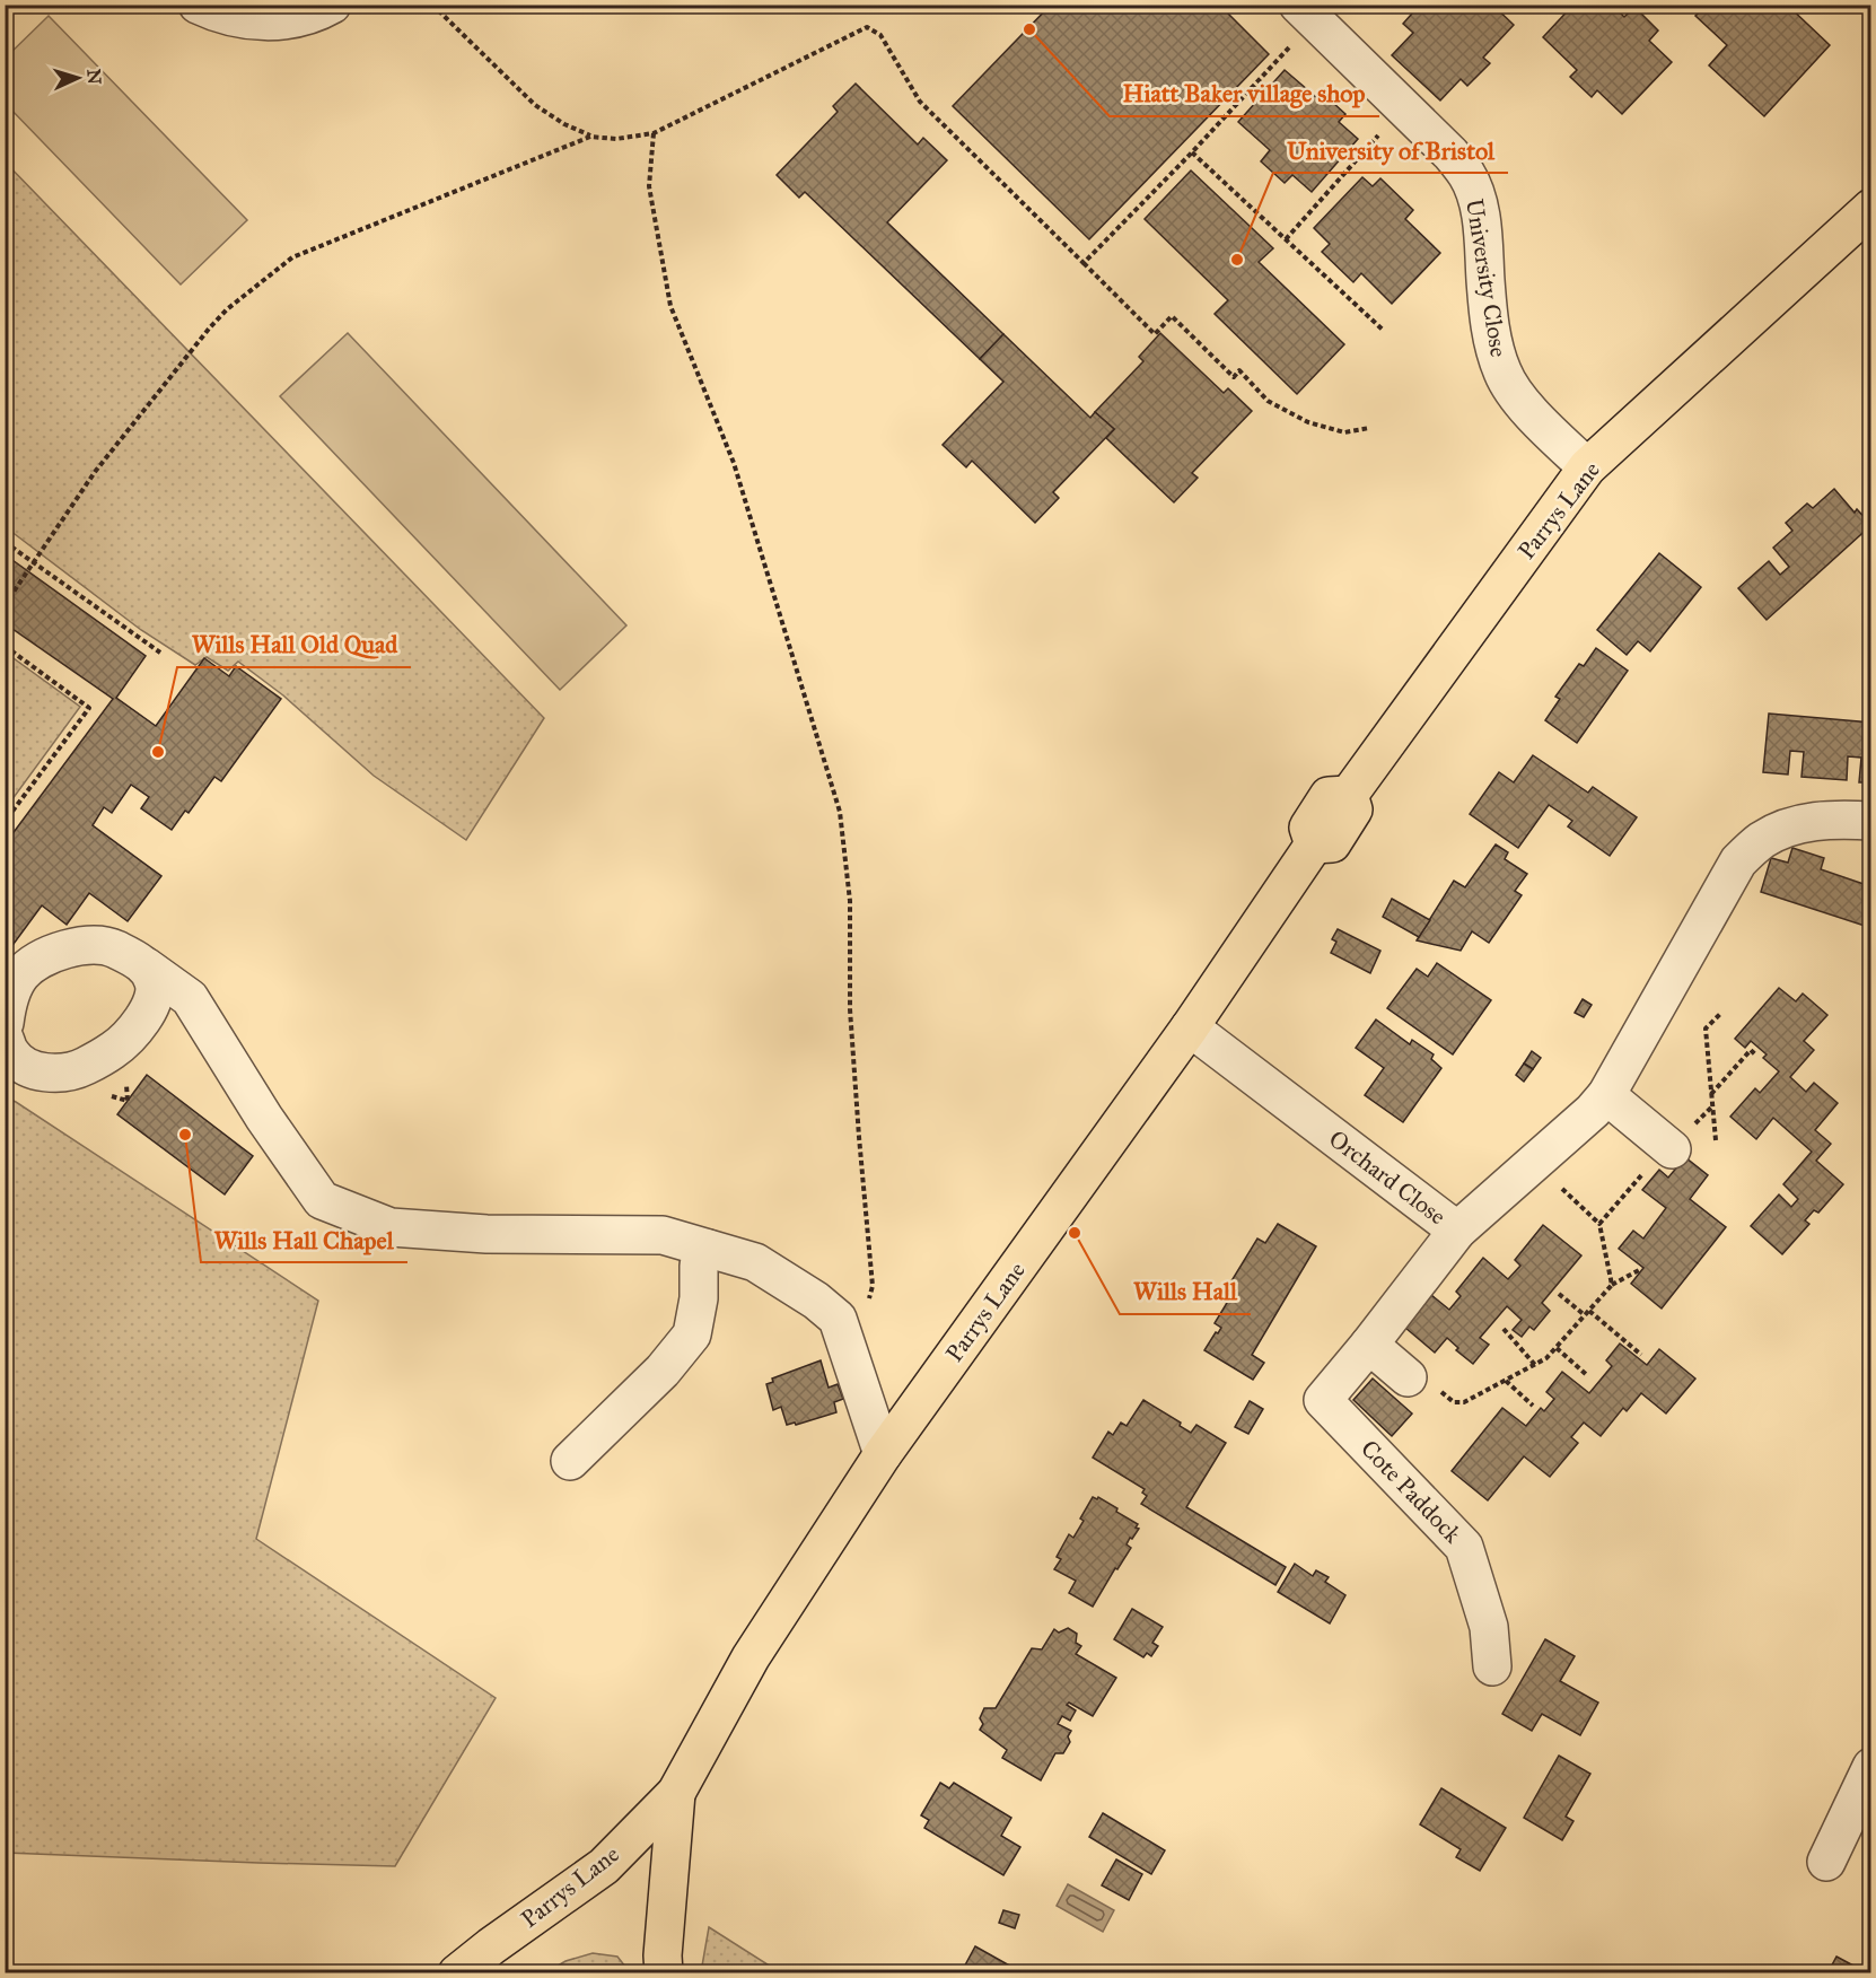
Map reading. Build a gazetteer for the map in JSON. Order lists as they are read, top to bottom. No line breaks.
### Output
{"streets":{"main road":["Parrys Lane"],"street":["University Close","Orchard Close","Cote Paddock"]},"crossings":[["University Close","Parrys Lane"],["Parrys Lane","Orchard Close"],["Orchard Close","Cote Paddock"]],"places":["Hiatt Baker village shop","University of Bristol","Wills Hall Old Quad","Wills Hall Chapel","Wills Hall"],"north":"right"}
